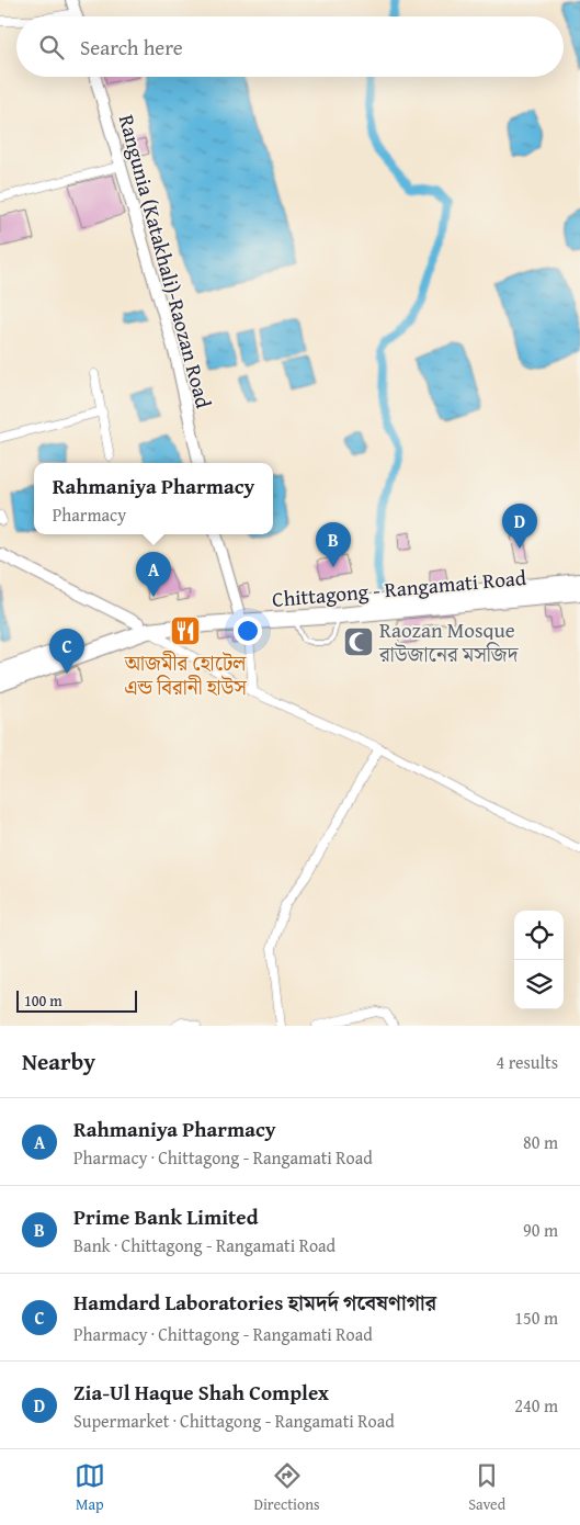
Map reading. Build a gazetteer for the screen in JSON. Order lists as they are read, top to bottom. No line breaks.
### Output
{"streets":{"highway":["Chittagong - Rangamati Road"],"main road":["Rangunia (Katakhali)-Raozan Road"]},"places":{"restaurant":["আজমীর হোটেল এন্ড বিরানী হাউস"],"mosque":["Raozan Mosque রাউজানের মসজিদ"]},"scale_bar":"100 m","page":{"search":"Search here","popup":["Rahmaniya Pharmacy","Pharmacy"],"pins":["D","B","A","C"],"scale":"100 m","heading":["Nearby","4 results"],"list":[{"mark":"A","name":"Rahmaniya Pharmacy","note":"Pharmacy · Chittagong - Rangamati Road","value":"80 m"},{"mark":"B","name":"Prime Bank Limited","note":"Bank · Chittagong - Rangamati Road","value":"90 m"},{"mark":"C","name":"Hamdard Laboratories হামদর্দ গবেষণাগার","note":"Pharmacy · Chittagong - Rangamati Road","value":"150 m"},{"mark":"D","name":"Zia-Ul Haque Shah Complex","note":"Supermarket · Chittagong - Rangamati Road","value":"240 m"}],"nav":["Map","Directions","Saved"]}}
